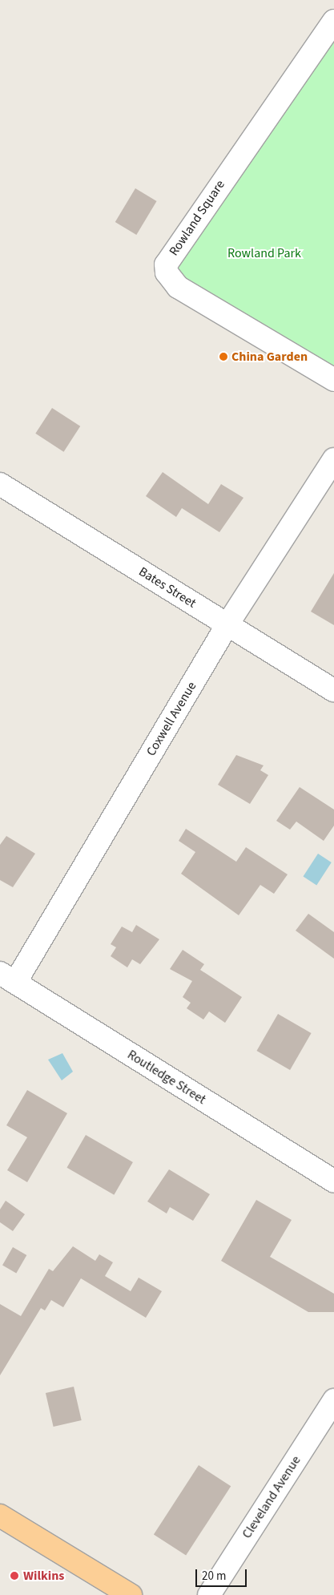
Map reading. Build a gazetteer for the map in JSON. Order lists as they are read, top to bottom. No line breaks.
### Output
{"streets":{"street":["Rowland Square","Bates Street","Coxwell Avenue","Routledge Street","Cleveland Avenue"]},"crossings":[["Bates Street","Coxwell Avenue"],["Coxwell Avenue","Routledge Street"]],"parks":["Rowland Park"],"places":["China Garden","Wilkins"],"scale_bar":"20 m"}
